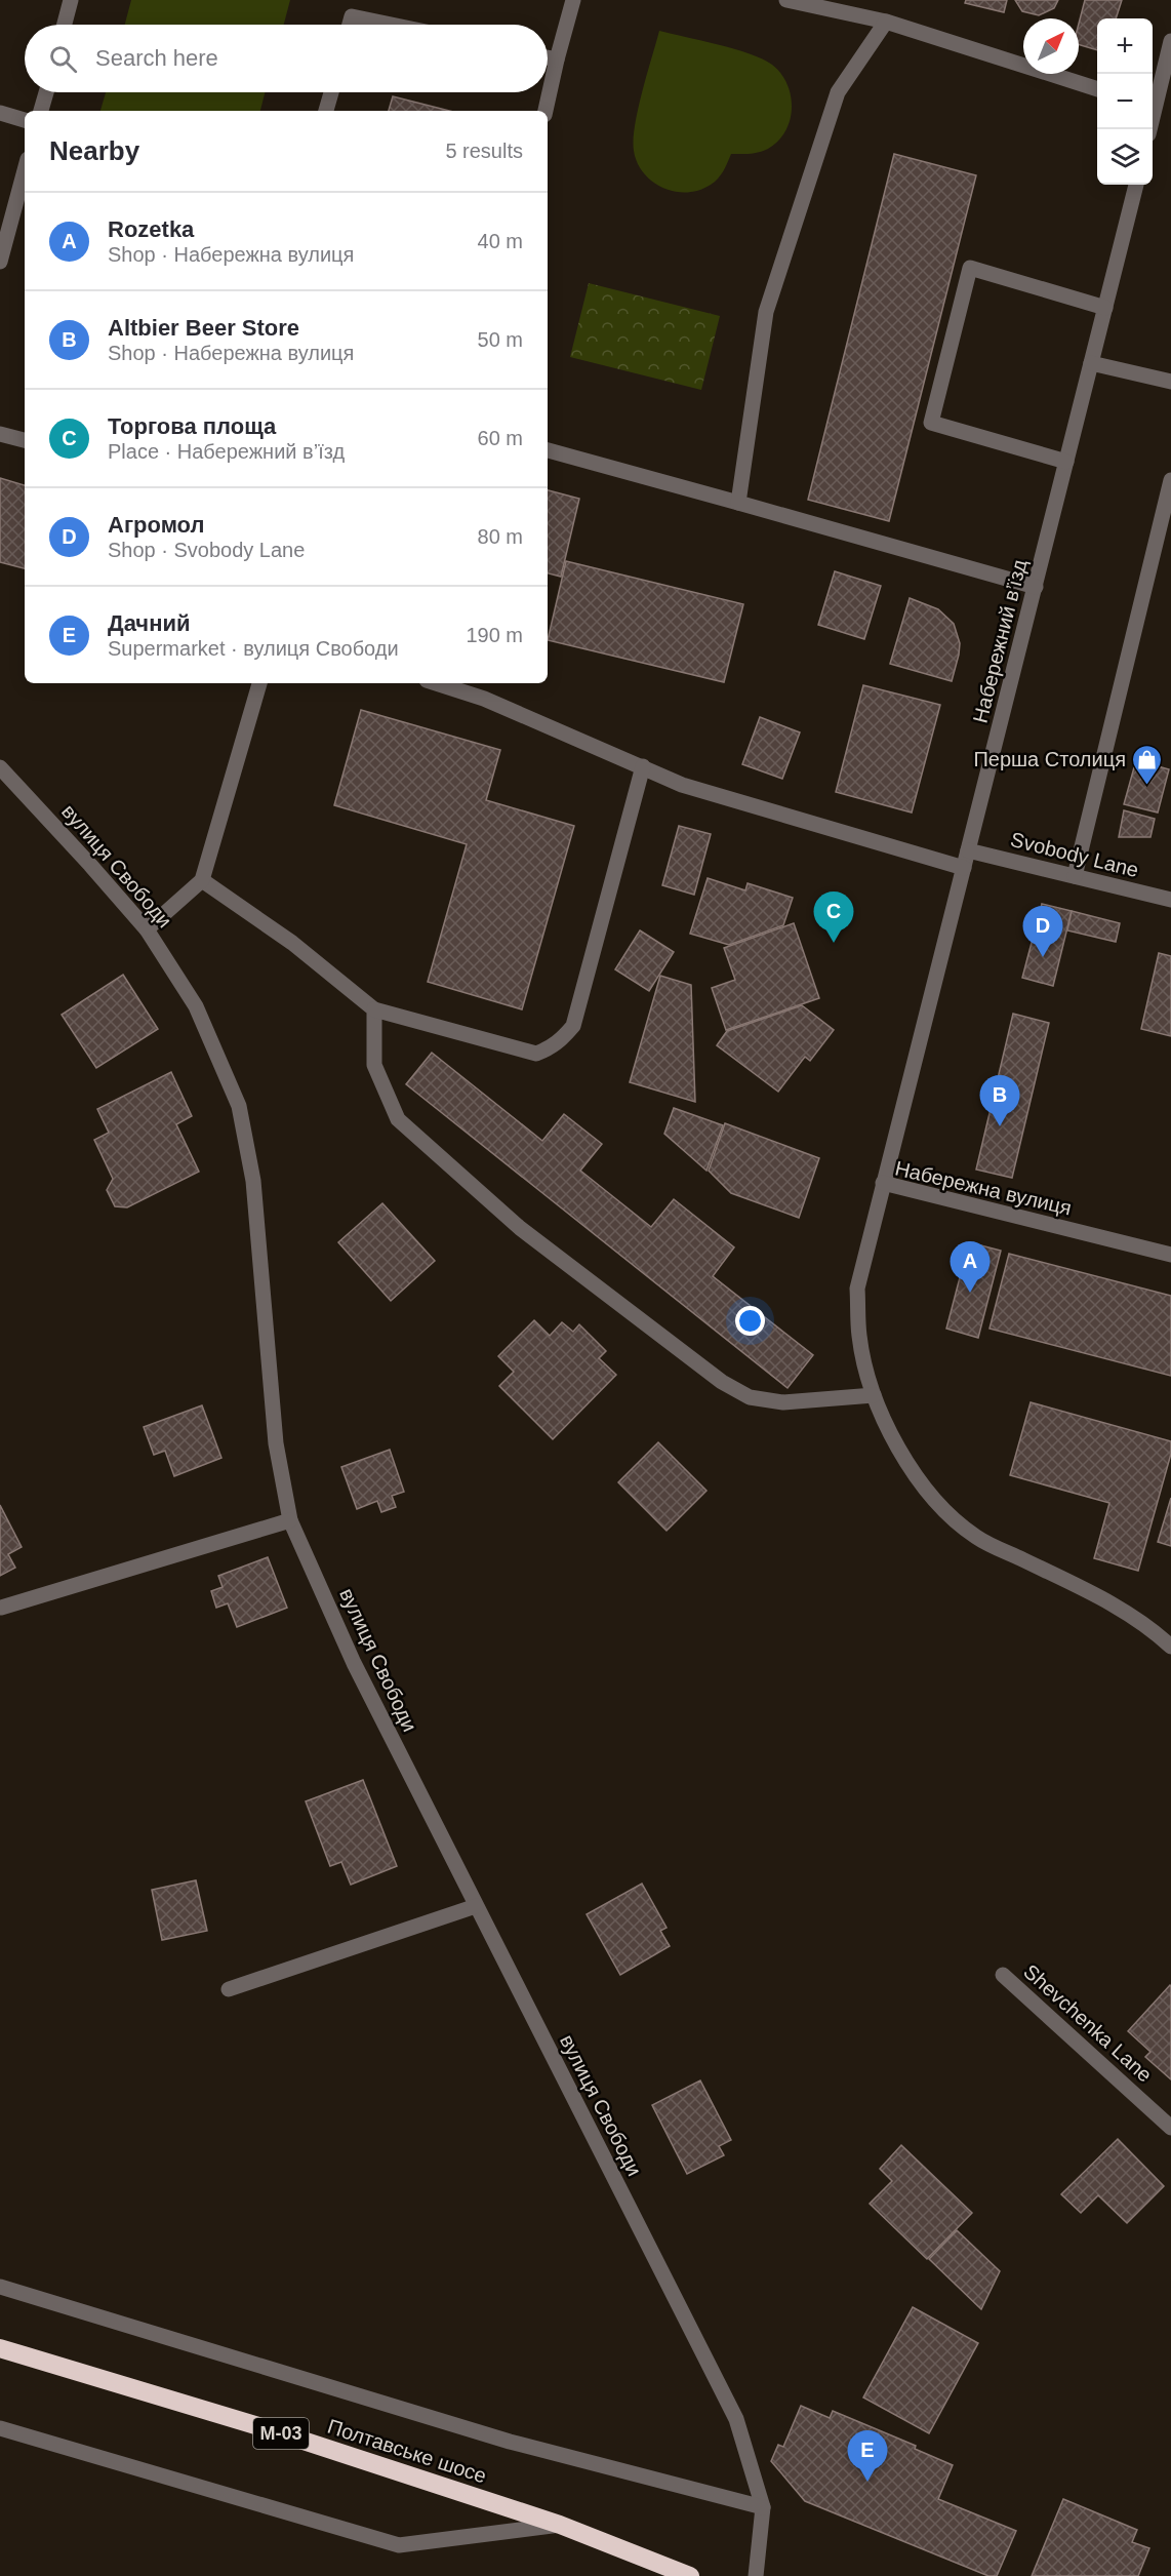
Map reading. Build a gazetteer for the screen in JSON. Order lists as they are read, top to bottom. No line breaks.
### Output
{"streets":{"highway":["М-03","Полтавське шосе"],"street":["Набережний в’їзд","Svobody Lane","вулиця Свободи","Набережна вулиця","Shevchenka Lane"]},"crossings":[["Набережний в’їзд","Svobody Lane"],["Набережний в’їзд","Набережна вулиця"]],"places":{"shop":["Перша Столиця"]},"north":"top right","page":{"map_buttons":["+","−"],"search":"Search here","heading":["Nearby","5 results"],"list":[{"mark":"A","name":"Rozetka","note":"Shop · Набережна вулиця","value":"40 m"},{"mark":"B","name":"Altbier Beer Store","note":"Shop · Набережна вулиця","value":"50 m"},{"mark":"C","name":"Торгова площа","note":"Place · Набережний в’їзд","value":"60 m"},{"mark":"D","name":"Агромол","note":"Shop · Svobody Lane","value":"80 m"},{"mark":"E","name":"Дачний","note":"Supermarket · вулиця Свободи","value":"190 m"}],"pins":["C","D","B","A","E"]}}
